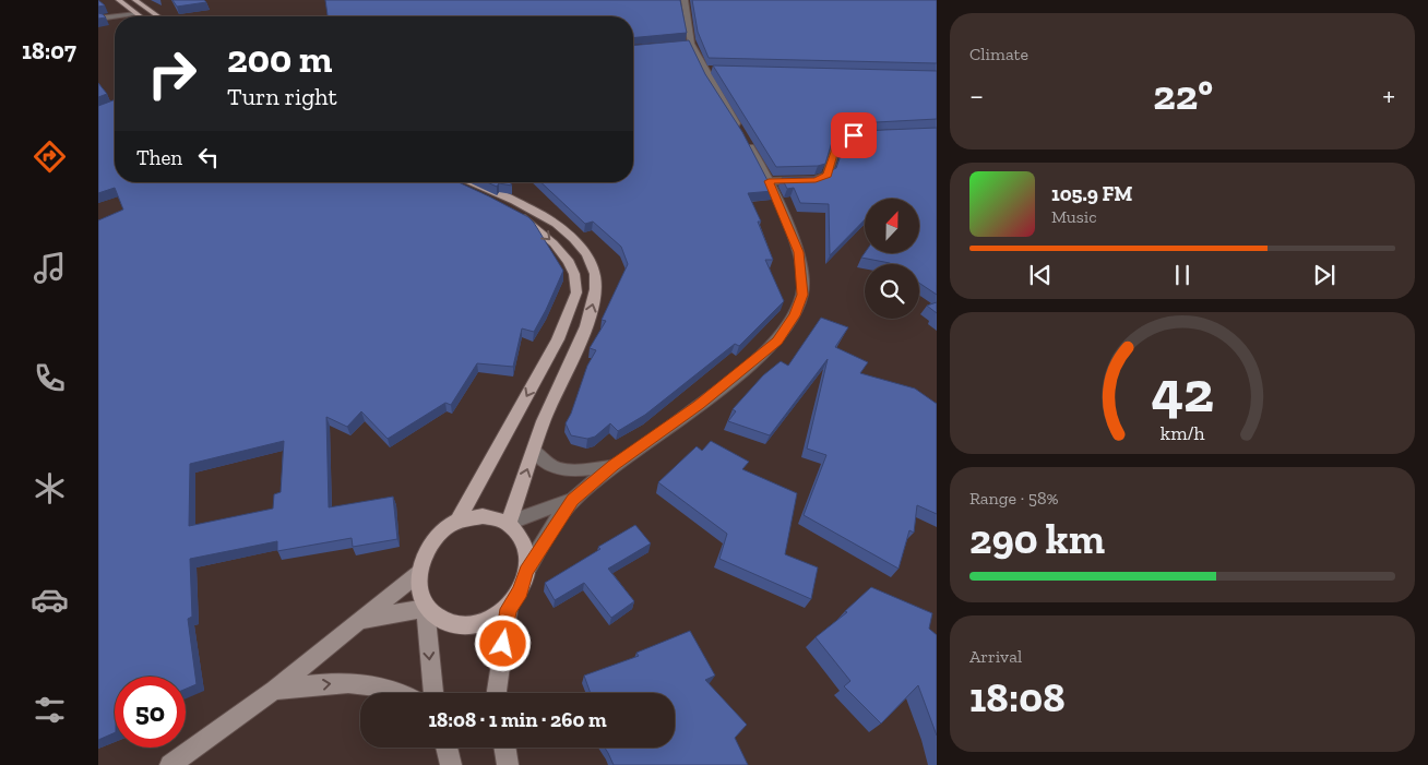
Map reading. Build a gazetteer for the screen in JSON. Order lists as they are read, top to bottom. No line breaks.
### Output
{"north":"top","page":{"tabs":"18:07","tile":["Climate",["Range · 58%","290 km"],["Arrival","18:08"]],"turn":["200 m","Turn right"],"heat":["−","22°","+"],"then":"Then","song":["105.9 FM","Music"],"limit":"50","trip":"18:08 · 1 min · 260 m","gauge":["42","km/h"]}}
